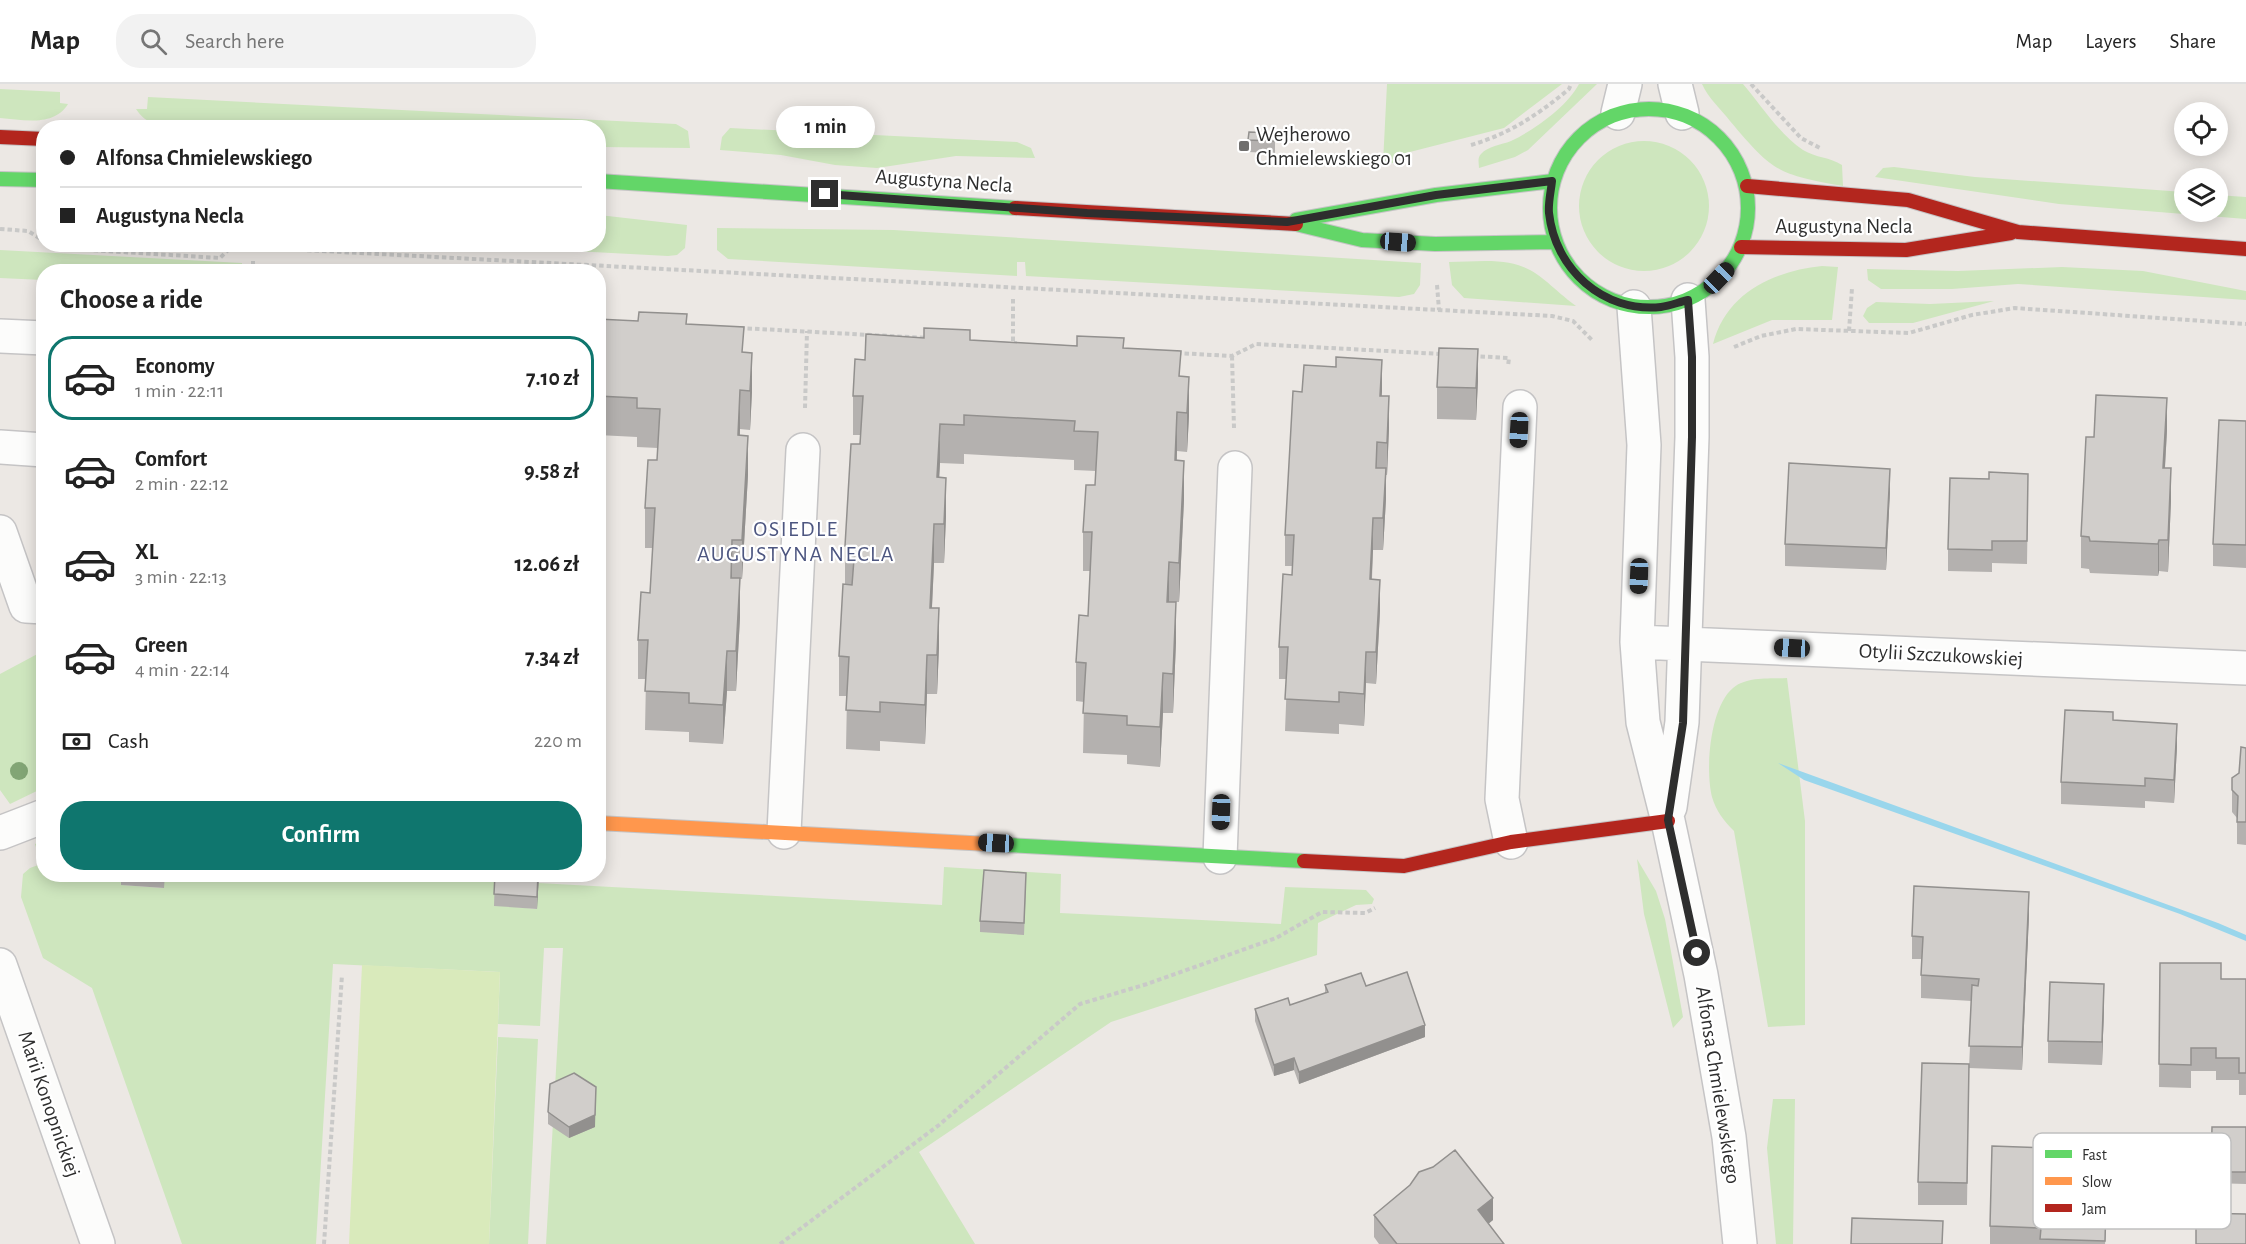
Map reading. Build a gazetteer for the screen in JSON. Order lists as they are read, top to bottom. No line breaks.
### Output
{"streets":{"main road":["Augustyna Necla"],"street":["Otylii Szczukowskiej","Alfonsa Chmielewskiego","Marii Konopnickiej"]},"crossings":[["Augustyna Necla","Alfonsa Chmielewskiego"],["Otylii Szczukowskiej","Alfonsa Chmielewskiego"]],"districts":["OSIEDLE AUGUSTYNA NECLA"],"places":{"transit":["Wejherowo Chmielewskiego 01"]},"legend":["Fast","Slow","Jam"],"page":{"header":"Map","search":"Search here","nav":["Map","Layers","Share"],"bubble":"1 min","banner":["Alfonsa Chmielewskiego","Augustyna Necla"],"heading":"Choose a ride","list":[{"name":"Economy","note":"1 min · 22:11","value":"7.10 zł"},{"name":"Comfort","note":"2 min · 22:12","value":"9.58 zł"},{"name":"XL","note":"3 min · 22:13","value":"12.06 zł"},{"name":"Green","note":"4 min · 22:14","value":"7.34 zł"}],"pay":["Cash","220 m"],"buttons":"Confirm"}}
